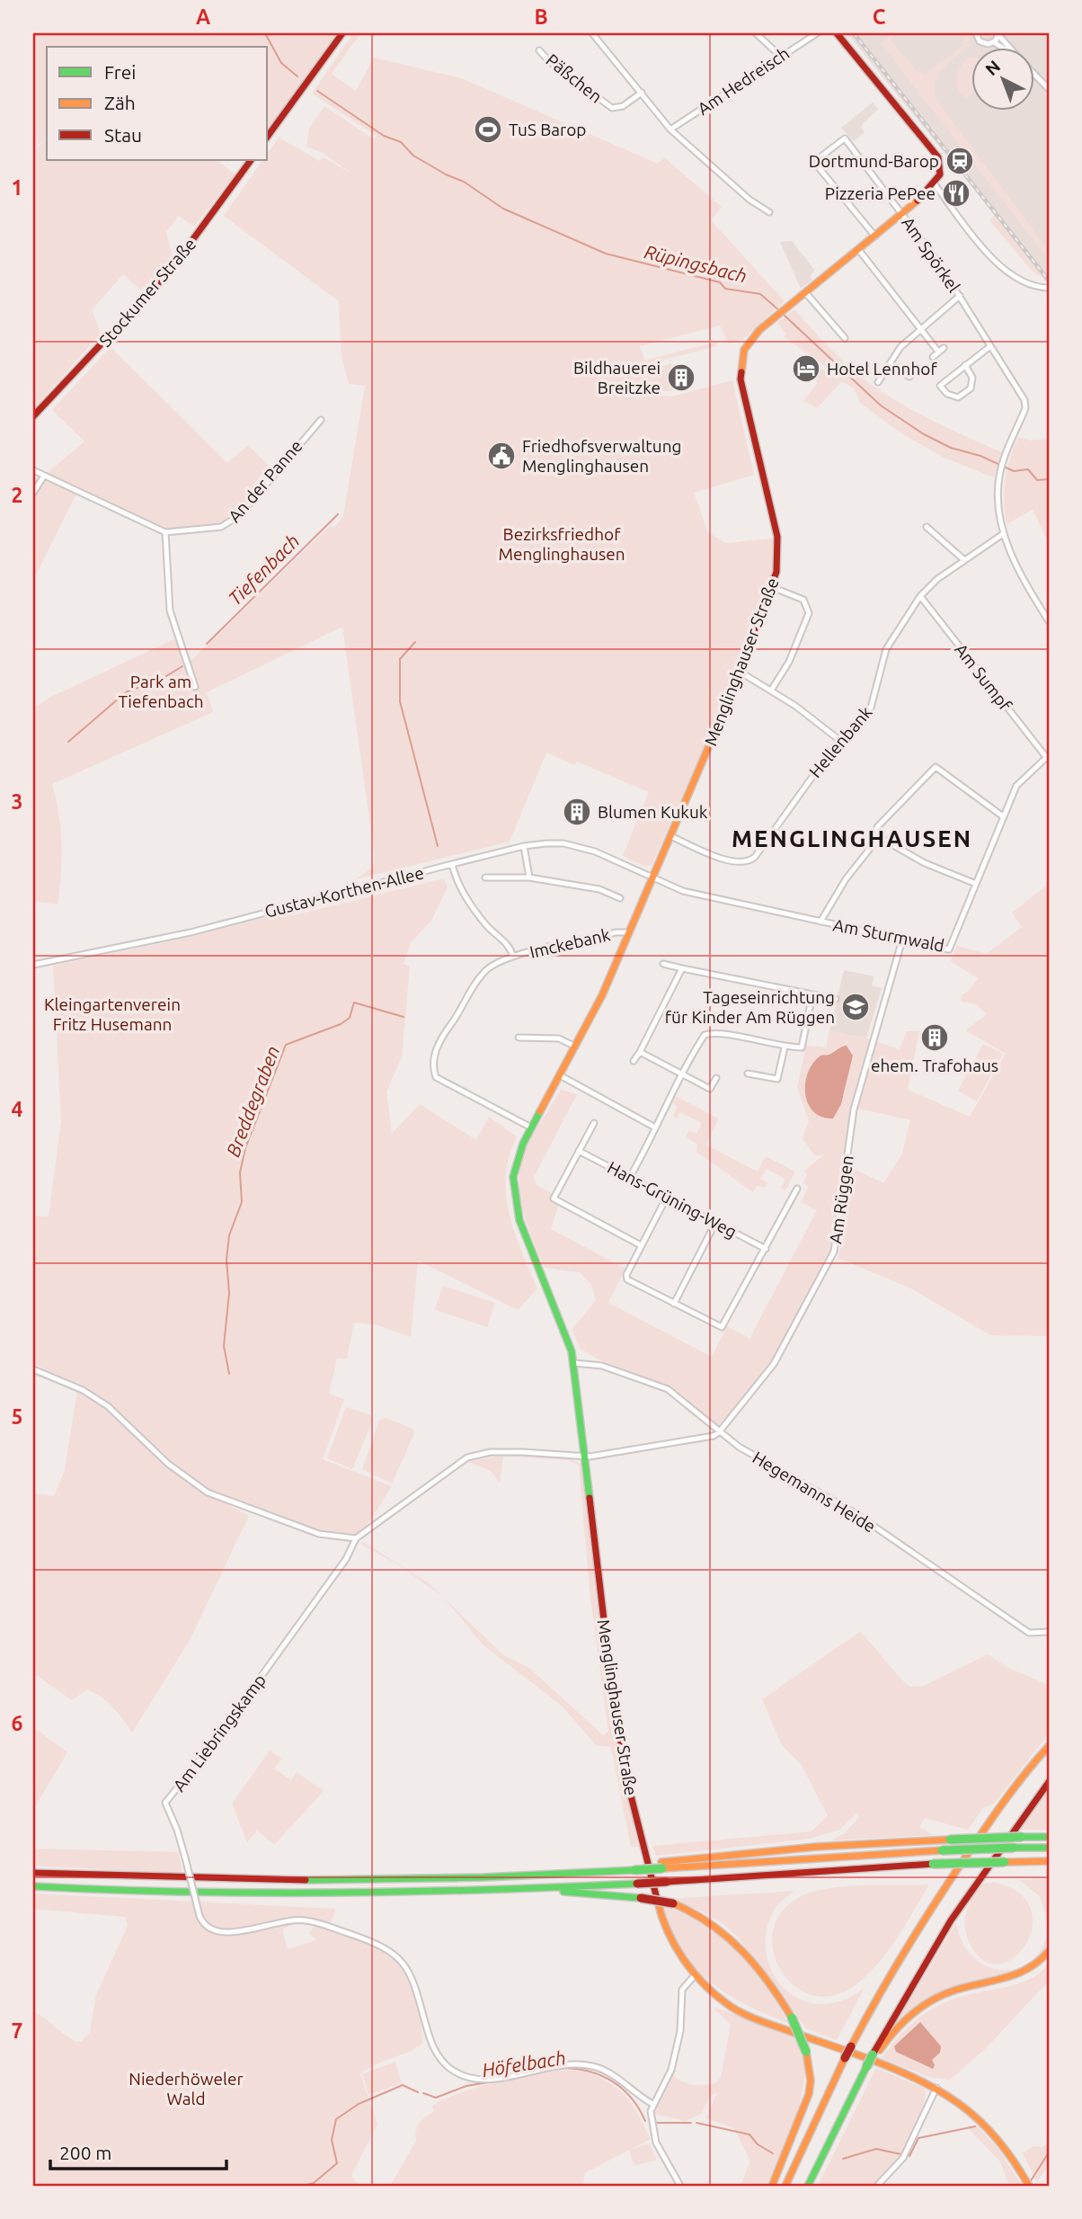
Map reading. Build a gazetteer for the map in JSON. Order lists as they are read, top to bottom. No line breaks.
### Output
{"streets":{"main road":["Stockumer Straße","Menglinghauser Straße"],"street":["Päßchen","Am Hedreisch","Am Spörkel","An der Panne","Am Sumpf","Hellenbank","Gustav-Korthen-Allee","Am Sturmwald","Imckebank","Hans-Grüning-Weg","Am Rüggen","Hegemanns Heide","Am Liebringskamp"]},"crossings":[["Am Spörkel","Menglinghauser Straße"],["Am Spörkel","Hellenbank"],["Menglinghauser Straße","Hellenbank"],["Menglinghauser Straße","Gustav-Korthen-Allee"],["Menglinghauser Straße","Am Sturmwald"],["Menglinghauser Straße","Imckebank"],["Menglinghauser Straße","Hegemanns Heide"],["Am Sumpf","Hellenbank"],["Am Sumpf","Am Sturmwald"],["Gustav-Korthen-Allee","Am Sturmwald"],["Gustav-Korthen-Allee","Imckebank"],["Am Sturmwald","Am Rüggen"],["Am Rüggen","Hegemanns Heide"]],"districts":["MENGLINGHAUSEN"],"water":["Rüpingsbach","Tiefenbach","Breddegraben","Höfelbach"],"parks":["Bezirksfriedhof Menglinghausen","Park am Tiefenbach","Kleingartenverein Fritz Husemann","Niederhöweler Wald"],"places":{"sports":["TuS Barop"],"station":["Dortmund-Barop"],"restaurant":["Pizzeria PePee"],"hotel":["Hotel Lennhof"],"building":["Bildhauerei Breitzke","Blumen Kukuk","ehem. Trafohaus"],"public building":["Friedhofsverwaltung Menglinghausen"],"school or university":["Tageseinrichtung für Kinder Am Rüggen"]},"legend":["Frei","Zäh","Stau"],"scale_bar":"200 m","north":"top left","grid":{"columns":["A","B","C"],"rows":["1","2","3","4","5","6","7"]}}
